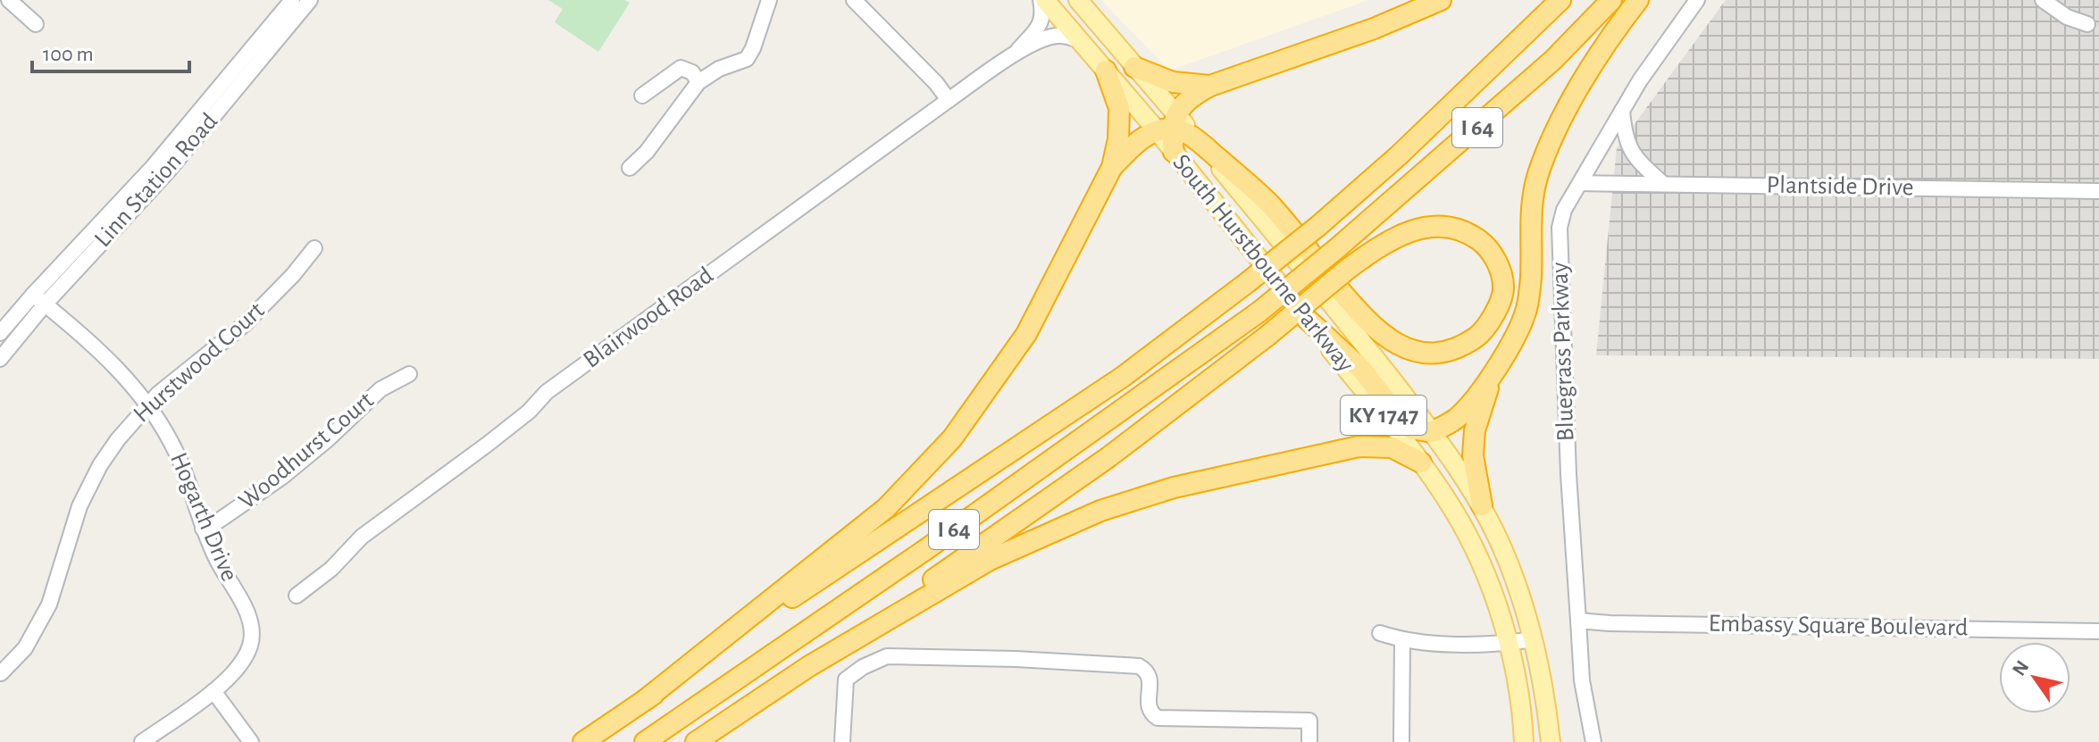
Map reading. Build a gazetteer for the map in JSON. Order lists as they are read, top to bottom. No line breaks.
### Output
{"streets":{"highway":["I 64"],"main road":["South Hurstbourne Parkway","KY 1747"],"street":["Linn Station Road","Plantside Drive","Blairwood Road","Bluegrass Parkway","Hurstwood Court","Woodhurst Court","Hogarth Drive","Embassy Square Boulevard"]},"crossings":[["Linn Station Road","Hogarth Drive"],["Plantside Drive","Bluegrass Parkway"],["South Hurstbourne Parkway","Blairwood Road"],["Bluegrass Parkway","Embassy Square Boulevard"],["Hurstwood Court","Hogarth Drive"],["Woodhurst Court","Hogarth Drive"]],"scale_bar":"100 m","north":"top left"}
